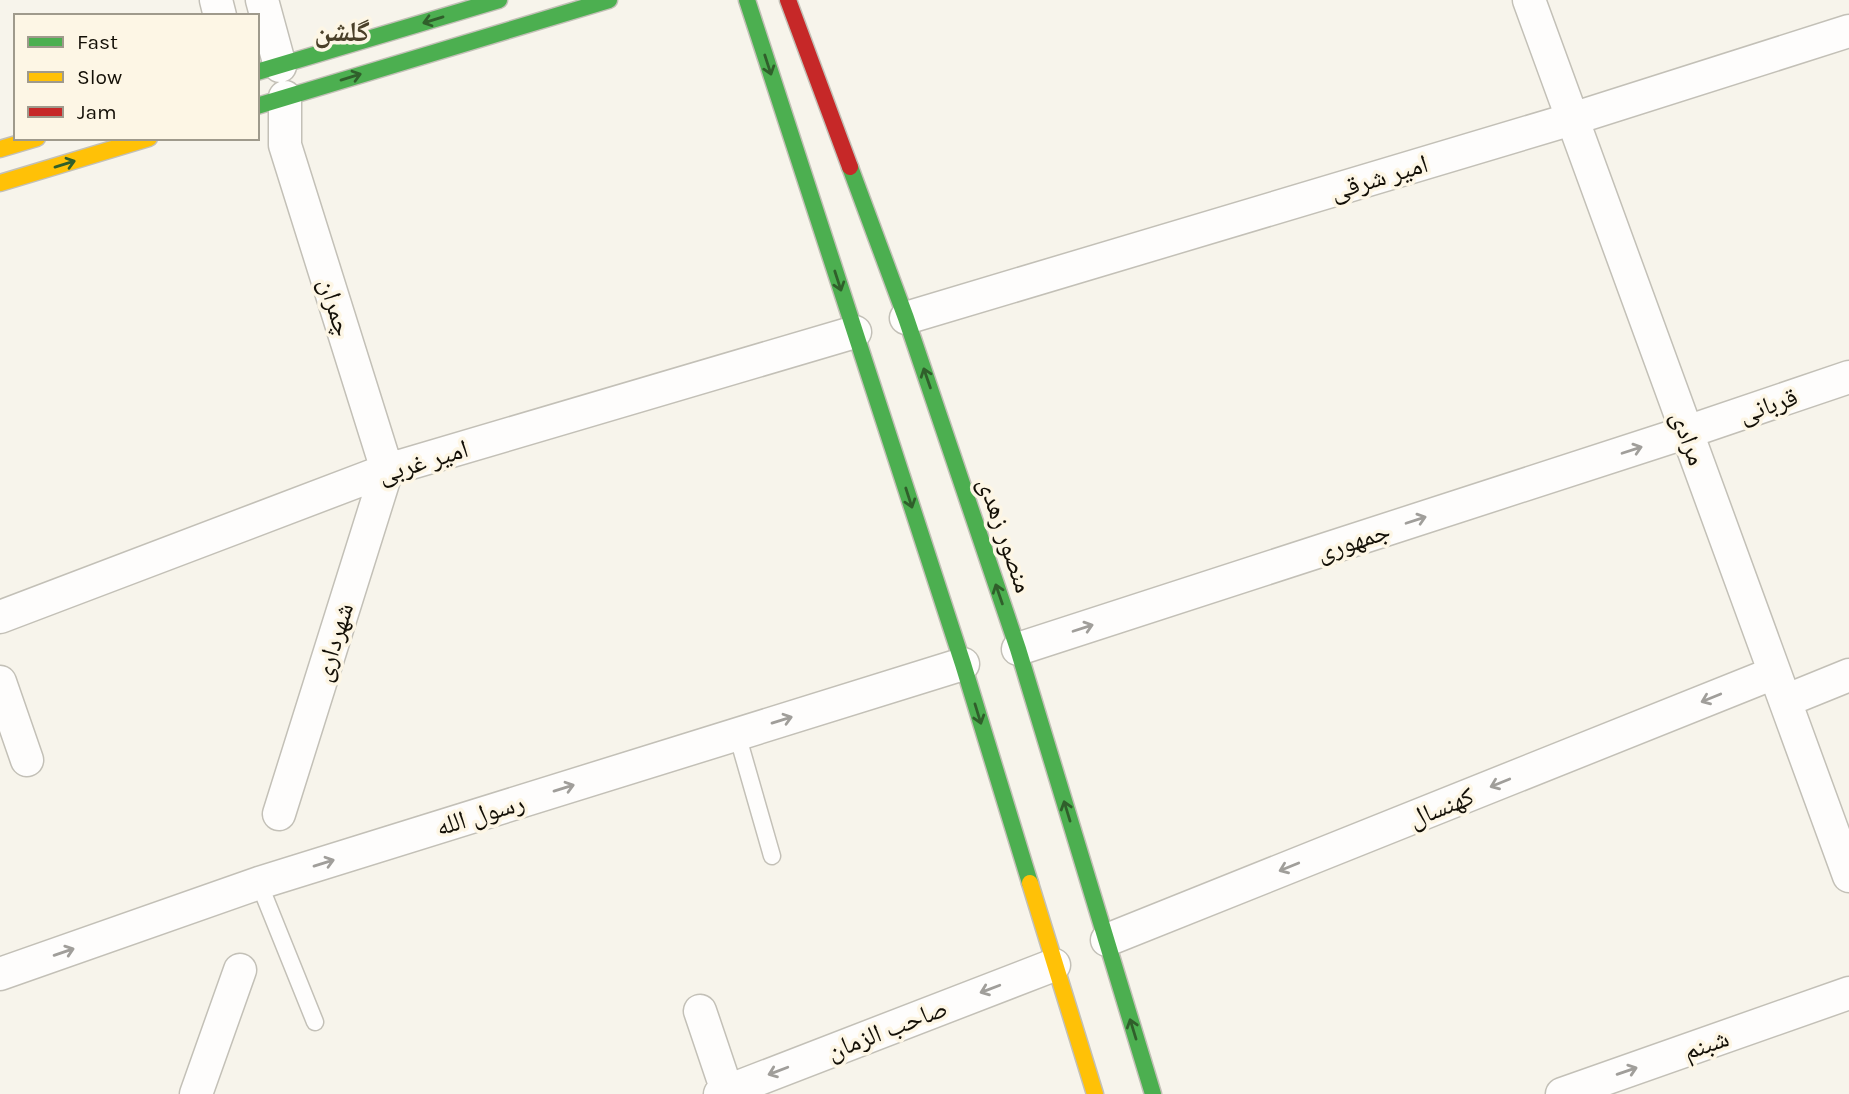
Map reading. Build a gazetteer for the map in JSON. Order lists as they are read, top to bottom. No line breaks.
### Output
{"streets":{"main road":["منصور زهدی"],"street":["امیر شرقی","چمران","قربانی","مرادی","امیر غربی","جمهوری","شهرداری","کهنسال","رسول الله","صاحب الزمان","شبنم"]},"crossings":[["امیر شرقی","مرادی"],["امیر شرقی","منصور زهدی"],["چمران","امیر غربی"],["چمران","شهرداری"],["قربانی","مرادی"],["قربانی","جمهوری"],["مرادی","جمهوری"],["مرادی","کهنسال"],["امیر غربی","شهرداری"],["منصور زهدی","جمهوری"],["منصور زهدی","کهنسال"]],"one_way":["جمهوری","کهنسال","رسول الله","صاحب الزمان","شبنم"],"districts":["گلشن"],"legend":["Fast","Slow","Jam"]}
